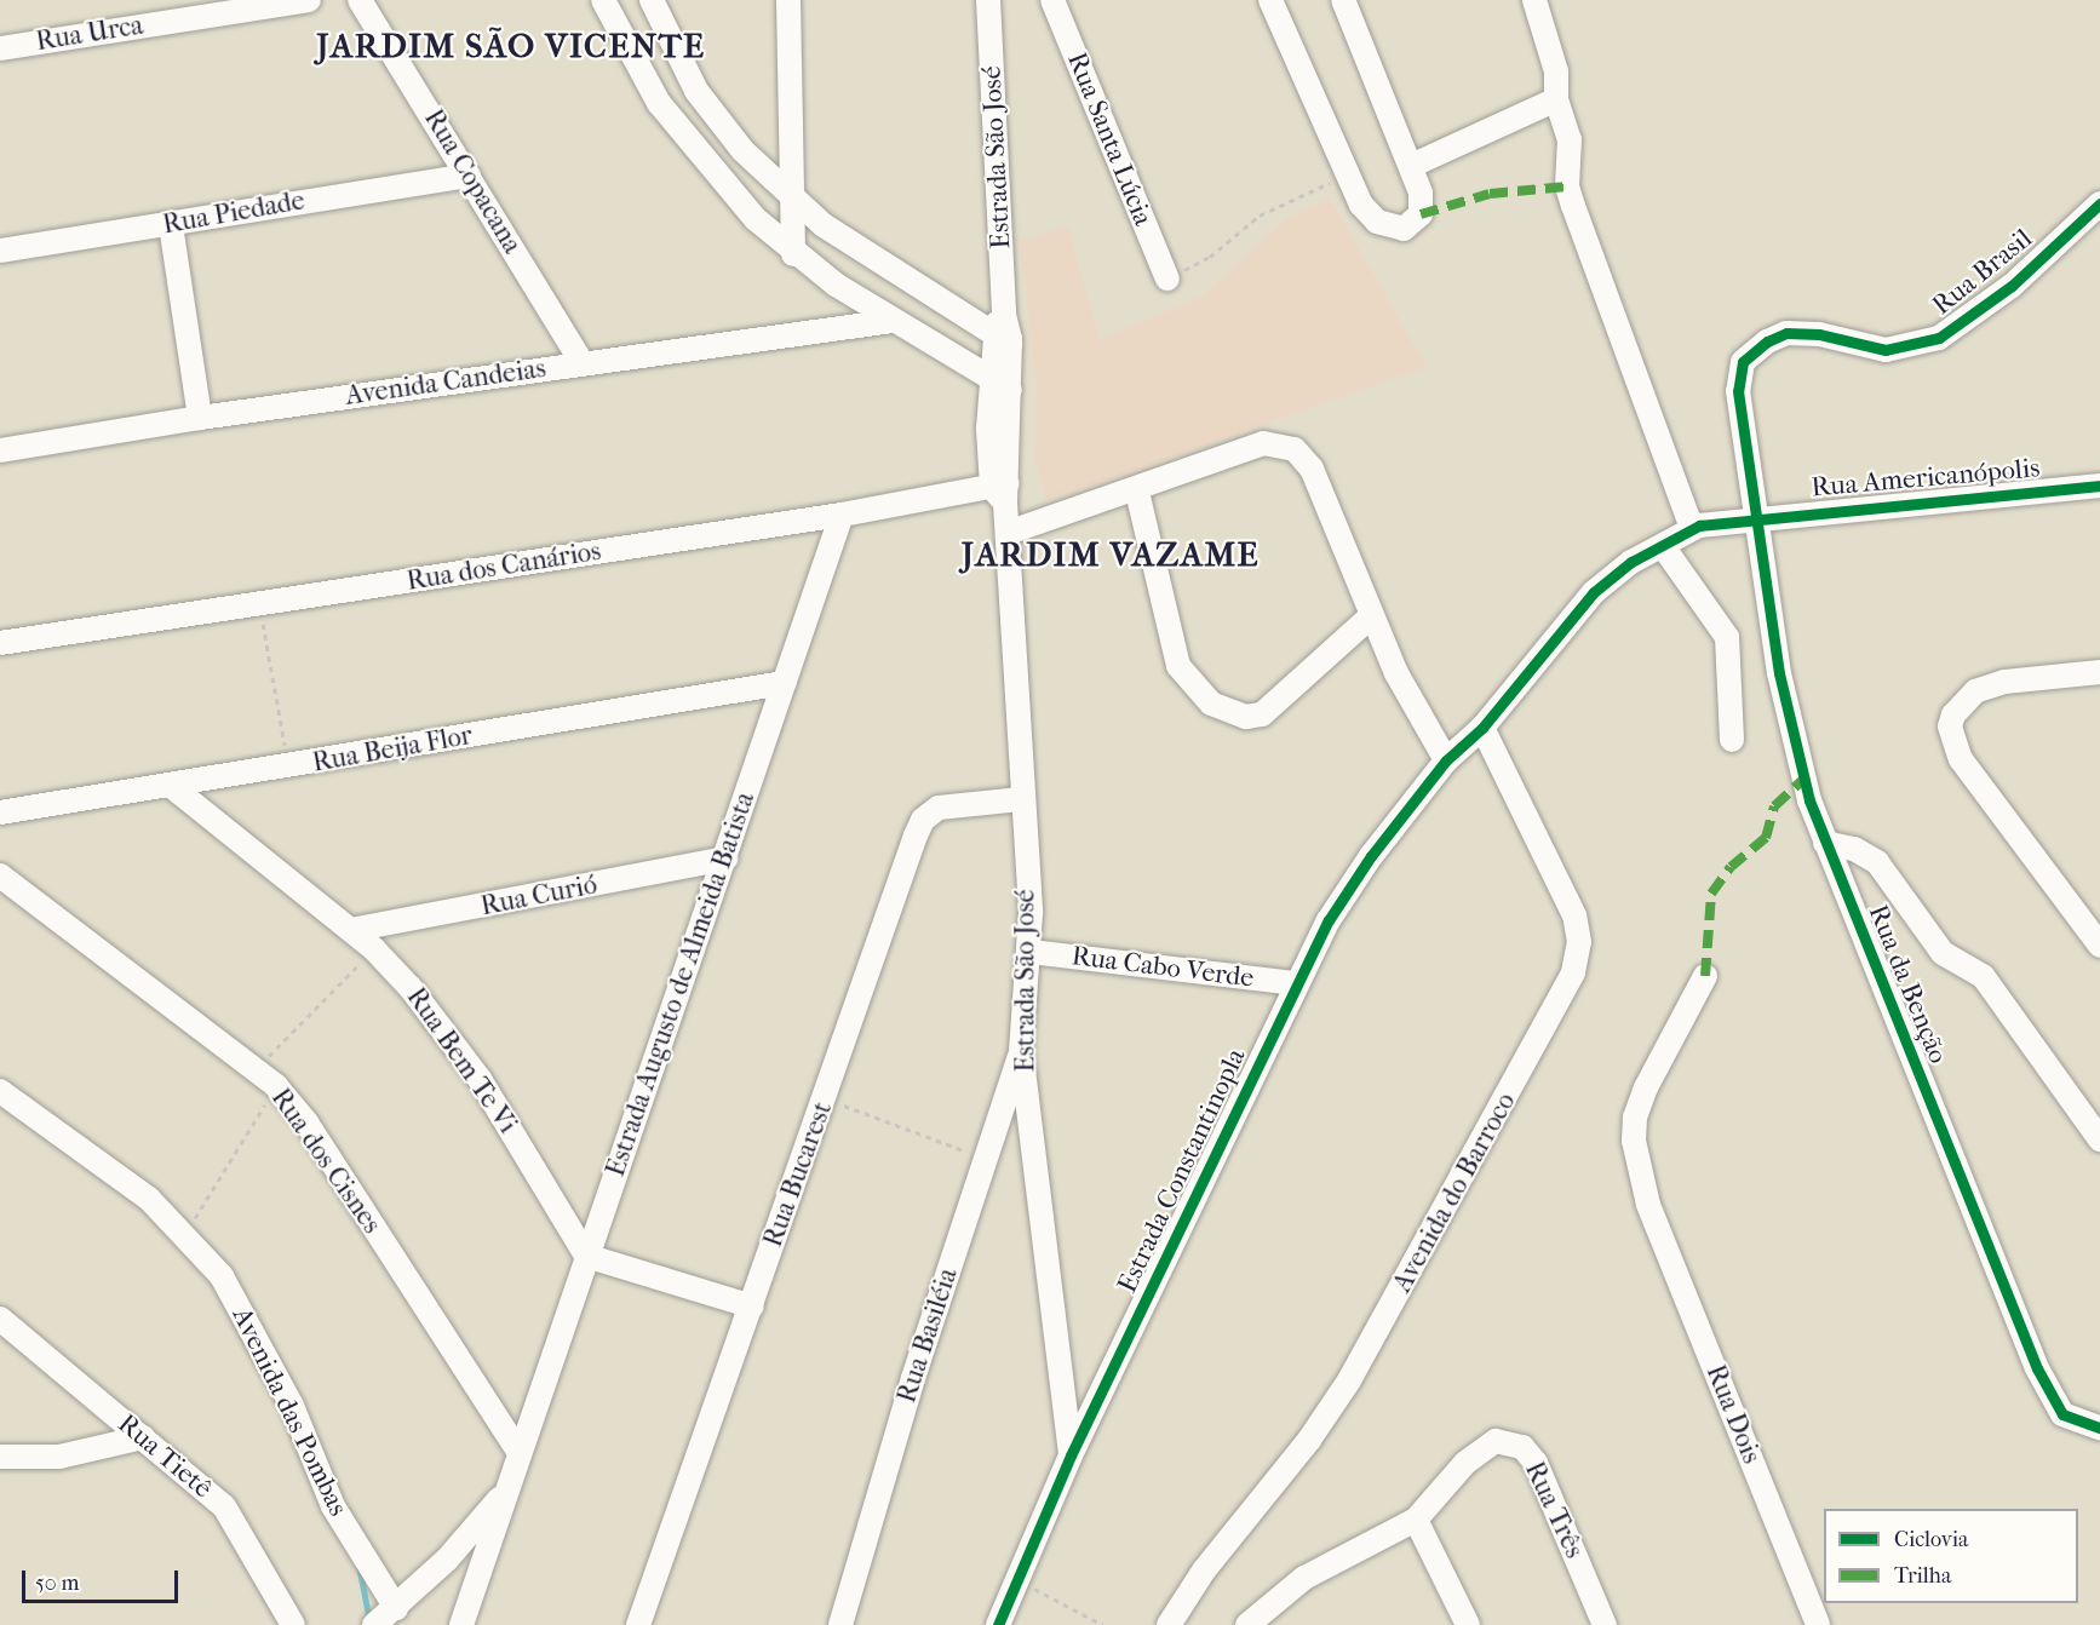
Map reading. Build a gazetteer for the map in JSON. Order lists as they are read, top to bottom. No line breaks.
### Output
{"streets":{"street":["Rua Urca","Rua Santa Lúcia","Estrada São José","Rua Copacana","Rua Piedade","Rua Brasil","Avenida Candeias","Rua Americanópolis","Rua dos Canários","Rua Beija Flor","Rua Curió","Rua Cabo Verde","Estrada Augusto de Almeida Batista","Rua da Benção","Rua Bem Te Vi","Rua dos Cisnes","Estrada Constantinopla","Rua Bucarest","Avenida do Barroco","Rua Basiléia","Avenida das Pombas","Rua Dois","Rua Tietê","Rua Três"]},"crossings":[["Estrada São José","Rua dos Canários"],["Estrada São José","Rua Cabo Verde"],["Estrada São José","Estrada Constantinopla"],["Estrada São José","Rua Bucarest"],["Estrada São José","Rua Basiléia"],["Rua Copacana","Rua Piedade"],["Rua Copacana","Avenida Candeias"],["Rua Brasil","Rua Americanópolis"],["Rua Brasil","Rua da Benção"],["Rua Americanópolis","Rua da Benção"],["Rua dos Canários","Estrada Augusto de Almeida Batista"],["Rua Beija Flor","Estrada Augusto de Almeida Batista"],["Rua Beija Flor","Rua Bem Te Vi"],["Rua Curió","Estrada Augusto de Almeida Batista"],["Rua Curió","Rua Bem Te Vi"],["Rua Cabo Verde","Estrada Constantinopla"],["Estrada Augusto de Almeida Batista","Rua Bem Te Vi"],["Estrada Augusto de Almeida Batista","Rua dos Cisnes"]],"districts":["JARDIM SÃO VICENTE","JARDIM VAZAME"],"legend":["Ciclovia","Trilha"],"scale_bar":"50 m"}
